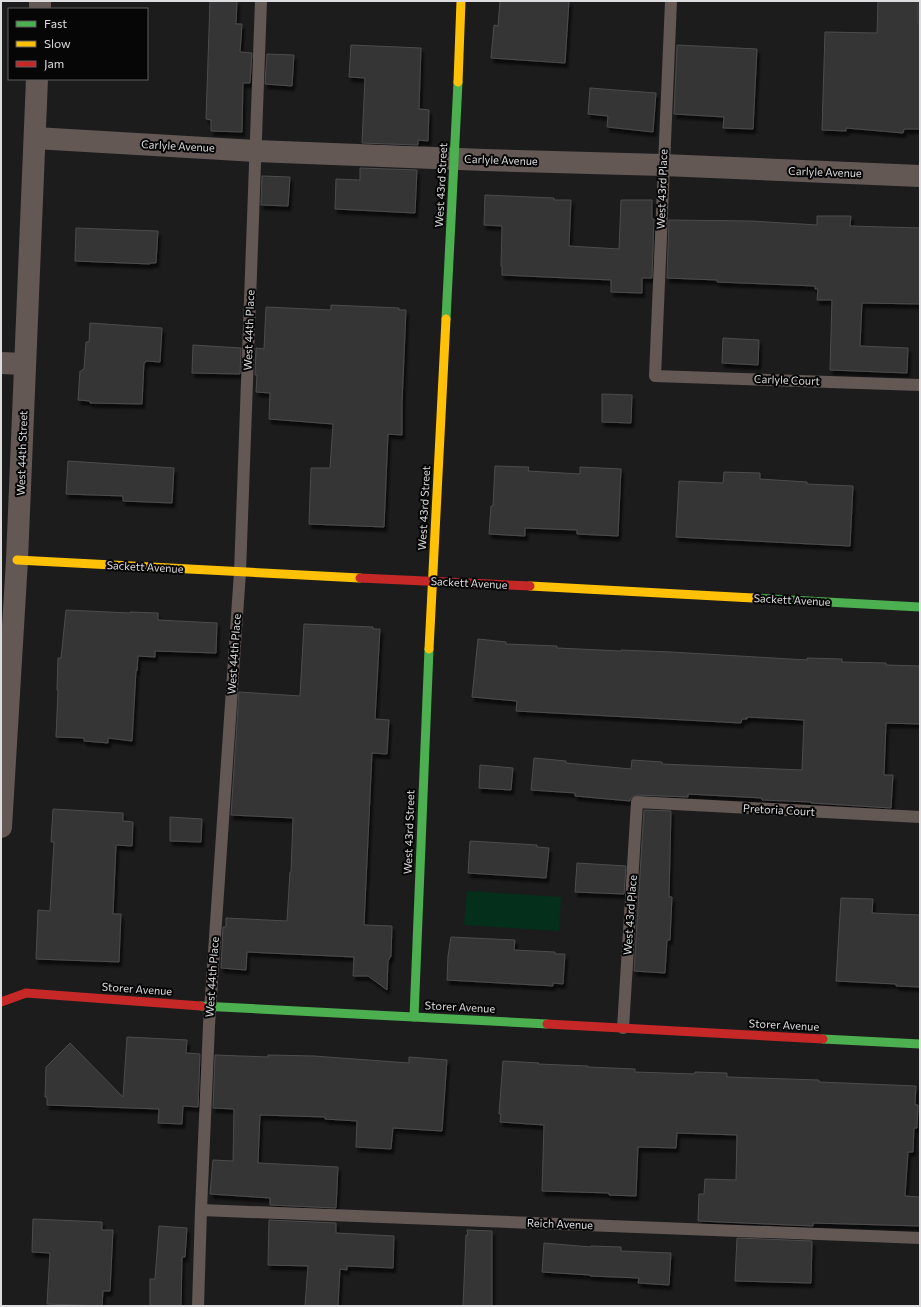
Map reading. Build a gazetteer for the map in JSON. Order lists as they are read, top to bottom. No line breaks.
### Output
{"streets":{"street":["Carlyle Avenue","West 43rd Street","West 44th Street","Sackett Avenue","Storer Avenue"],"lane":["West 43rd Place","West 44th Place","Carlyle Court","Pretoria Court","Reich Avenue"]},"crossings":[["Carlyle Avenue","West 43rd Street"],["Carlyle Avenue","West 43rd Place"],["Carlyle Avenue","West 44th Place"],["Carlyle Avenue","West 44th Street"],["West 43rd Street","Sackett Avenue"],["West 43rd Street","Storer Avenue"],["West 43rd Place","Carlyle Court"],["West 43rd Place","Pretoria Court"],["West 43rd Place","Storer Avenue"],["West 44th Place","Sackett Avenue"],["West 44th Place","Storer Avenue"],["West 44th Place","Reich Avenue"],["West 44th Street","Sackett Avenue"]],"legend":["Fast","Slow","Jam"]}
